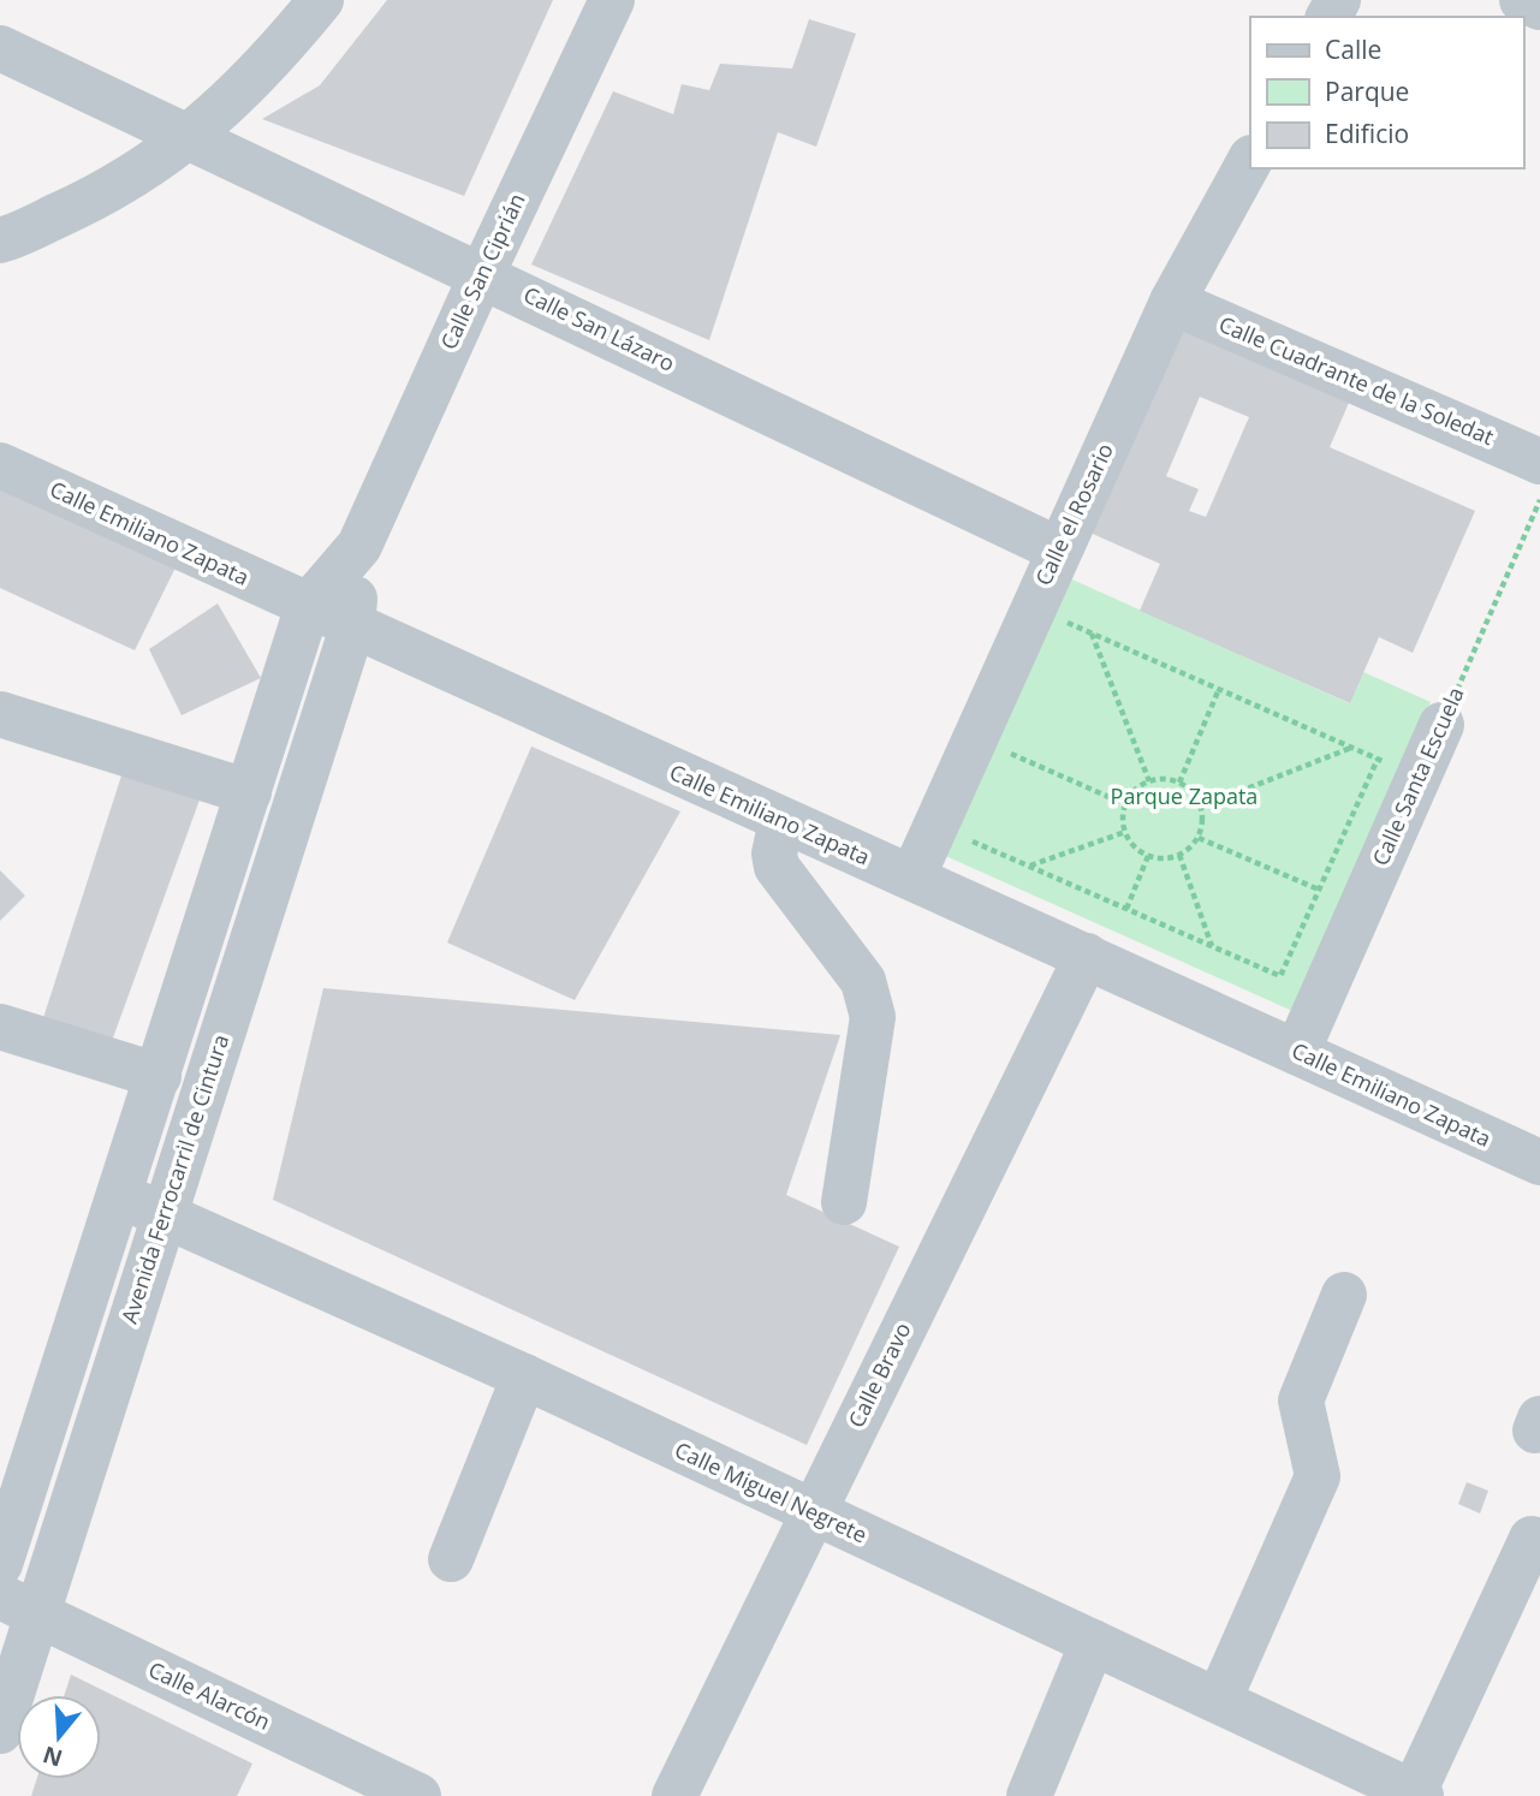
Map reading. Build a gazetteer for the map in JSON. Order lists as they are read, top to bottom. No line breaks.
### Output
{"streets":{"street":["Calle San Ciprián","Calle San Lázaro","Calle Cuadrante de la Soledat","Calle el Rosario","Calle Emiliano Zapata","Calle Santa Escuela","Avenida Ferrocarril de Cintura","Calle Bravo","Calle Miguel Negrete","Calle Alarcón"]},"crossings":[["Calle San Ciprián","Calle San Lázaro"],["Calle San Ciprián","Calle Emiliano Zapata"],["Calle San Ciprián","Avenida Ferrocarril de Cintura"],["Calle San Lázaro","Calle el Rosario"],["Calle Cuadrante de la Soledat","Calle el Rosario"],["Calle el Rosario","Calle Emiliano Zapata"],["Calle Emiliano Zapata","Calle Santa Escuela"],["Calle Emiliano Zapata","Avenida Ferrocarril de Cintura"],["Calle Emiliano Zapata","Calle Bravo"],["Avenida Ferrocarril de Cintura","Calle Miguel Negrete"],["Avenida Ferrocarril de Cintura","Calle Alarcón"],["Calle Bravo","Calle Miguel Negrete"]],"parks":["Parque Zapata"],"legend":["Calle","Parque","Edificio"],"north":"bottom"}
